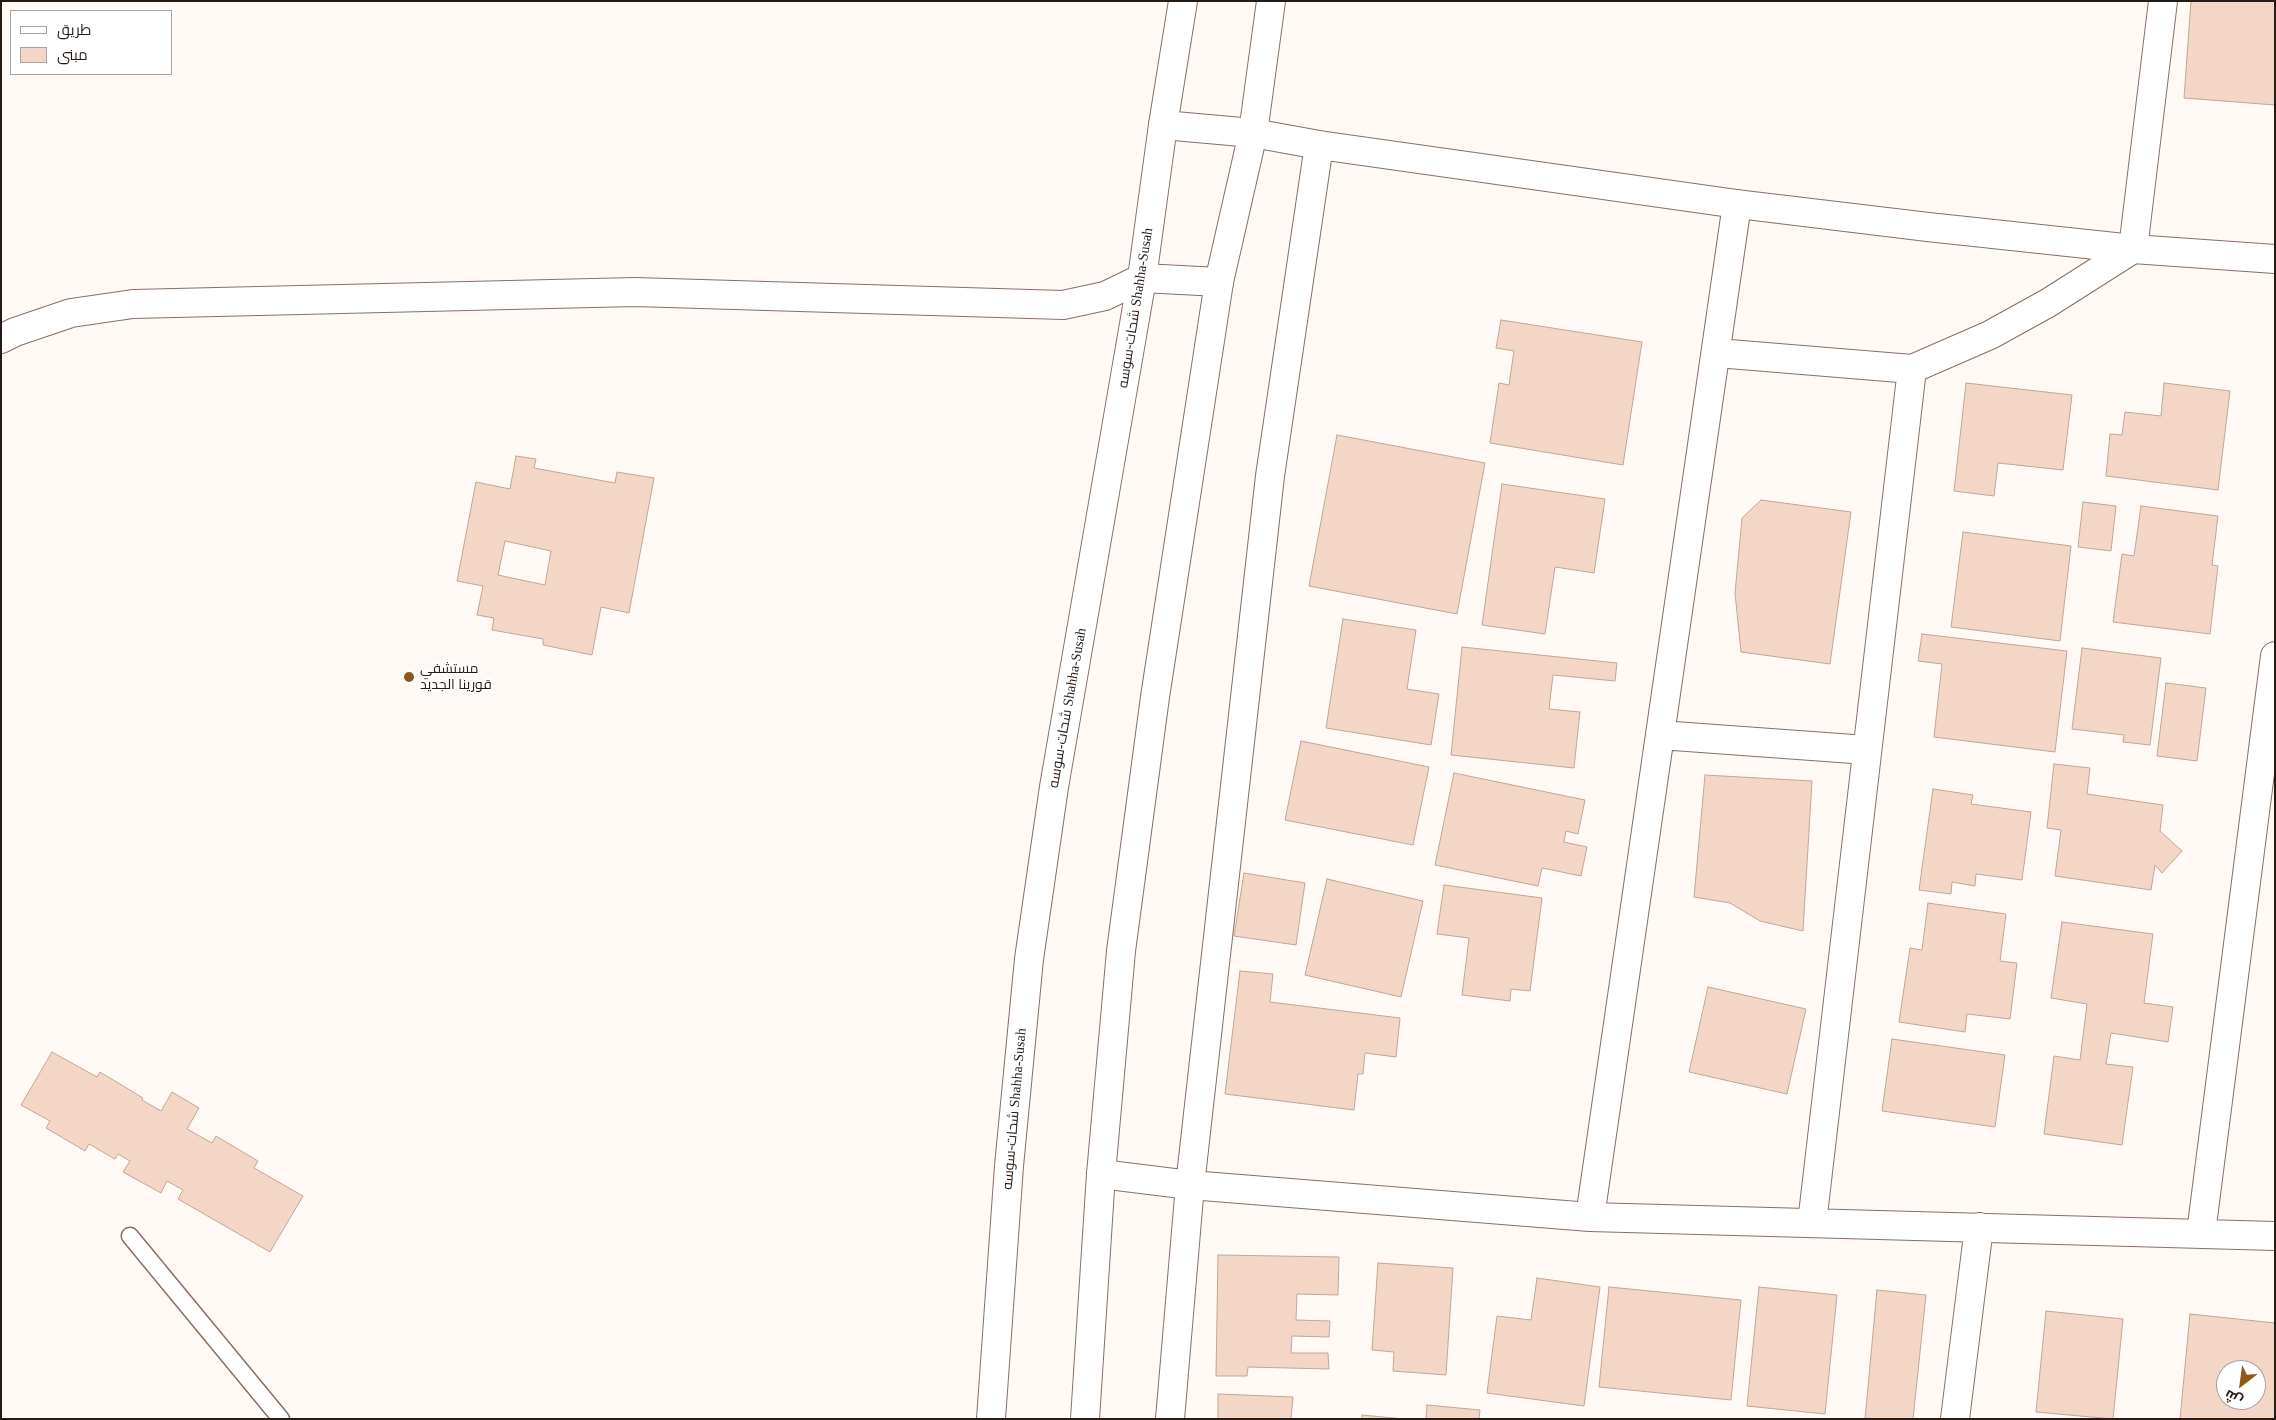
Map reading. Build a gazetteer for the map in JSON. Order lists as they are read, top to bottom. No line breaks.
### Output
{"streets":{"street":["شحات-سوسه Shahha-Susah"]},"places":["مستشفي قورينا الجديد"],"legend":["طريق","مبنى"],"north":"bottom left"}
